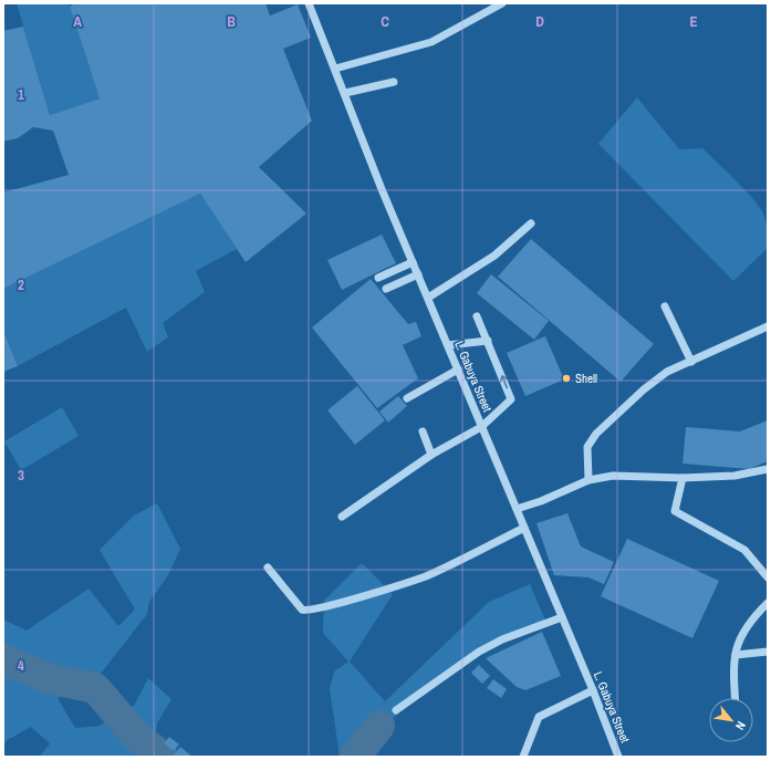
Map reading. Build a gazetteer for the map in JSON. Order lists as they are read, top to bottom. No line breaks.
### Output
{"streets":{"street":["L. Gabuya Street"]},"places":["Shell"],"north":"bottom right","grid":{"columns":["A","B","C","D","E"],"rows":["1","2","3","4"]}}
